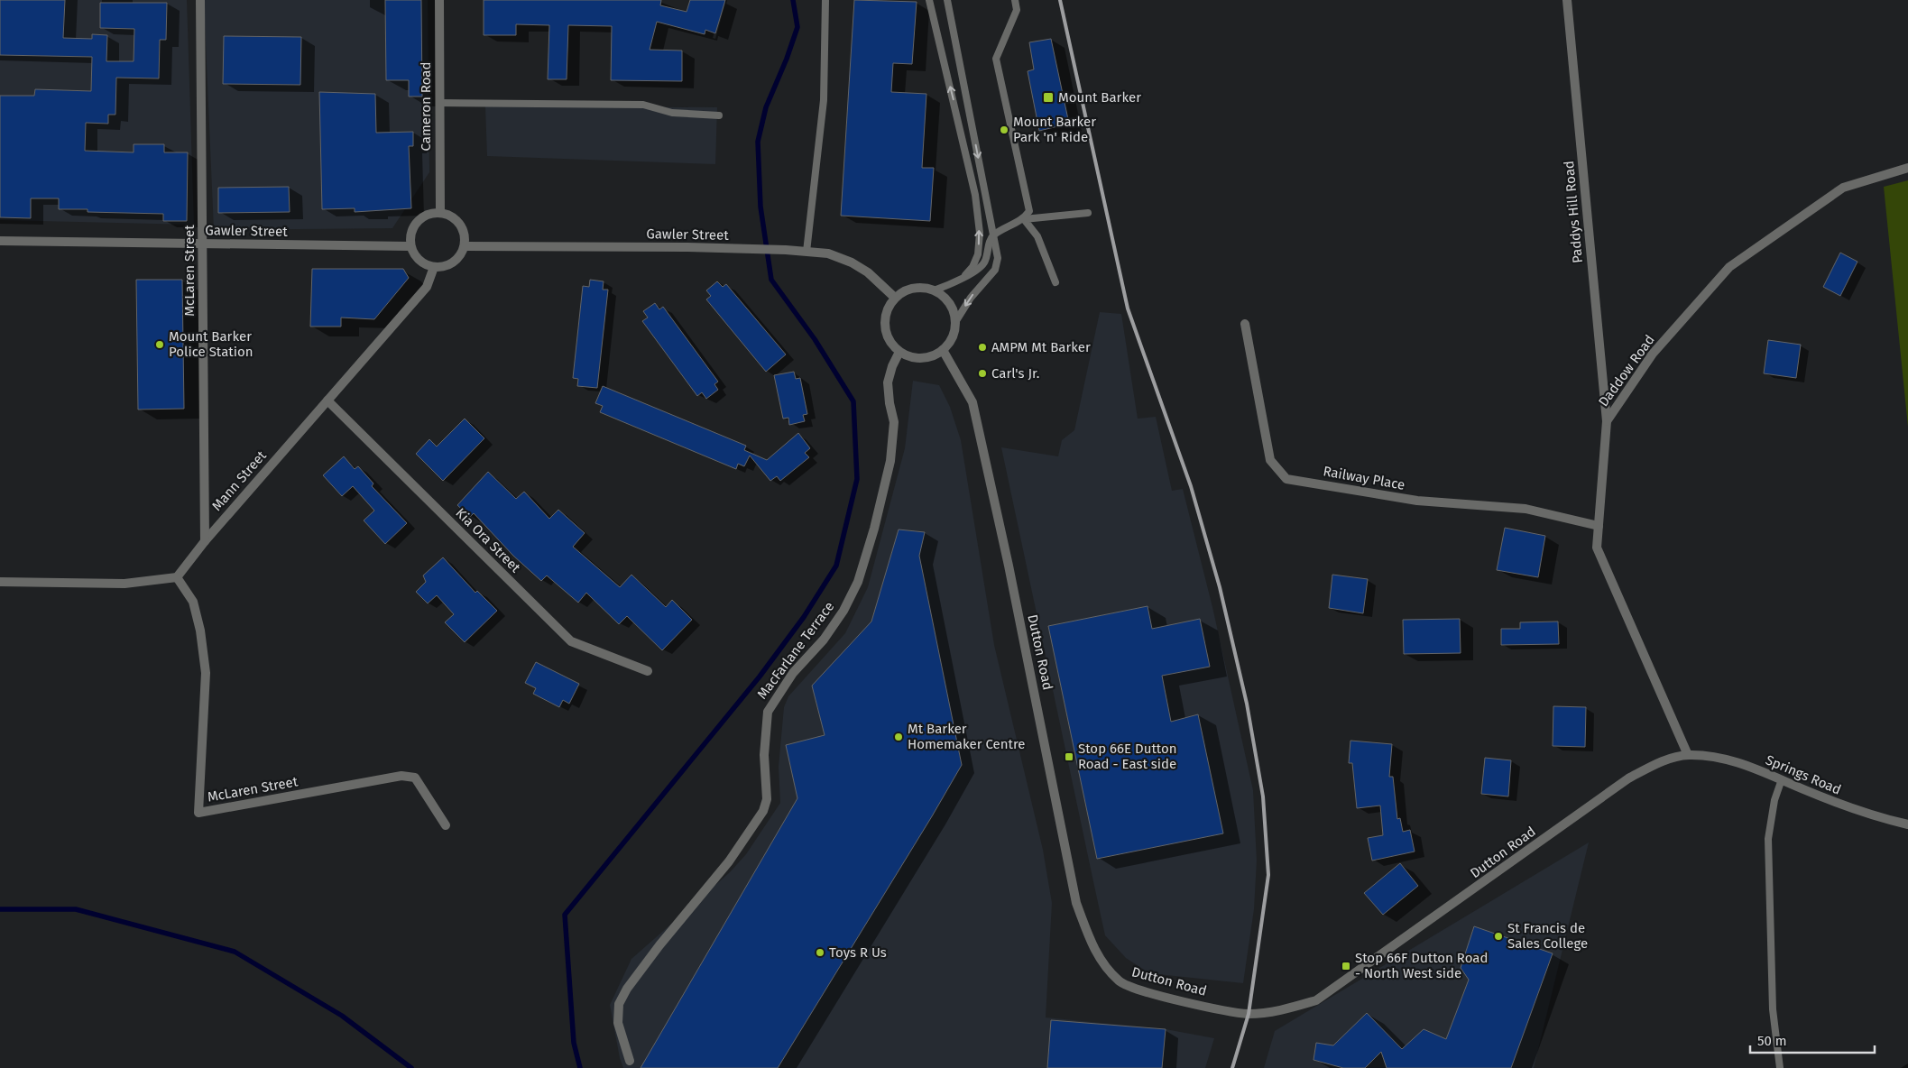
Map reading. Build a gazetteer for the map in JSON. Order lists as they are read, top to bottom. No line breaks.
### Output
{"streets":{"street":["Cameron Road","Paddys Hill Road","Gawler Street","McLaren Street","Daddow Road","Railway Place","Mann Street","Kia Ora Street","MacFarlane Terrace","Dutton Road","Springs Road"]},"crossings":[["Cameron Road","Gawler Street"],["Cameron Road","Mann Street"],["Paddys Hill Road","Daddow Road"],["Gawler Street","McLaren Street"],["Gawler Street","Mann Street"],["Gawler Street","MacFarlane Terrace"],["Gawler Street","Dutton Road"],["McLaren Street","Mann Street"],["Daddow Road","Railway Place"],["Daddow Road","Dutton Road"],["Daddow Road","Springs Road"],["Mann Street","Kia Ora Street"],["MacFarlane Terrace","Dutton Road"],["Dutton Road","Springs Road"]],"places":{"transit":["Mount Barker","Stop 66E Dutton Road - East side","Stop 66F Dutton Road - North West side"],"other":["Mount Barker Park 'n' Ride","Mount Barker Police Station","AMPM Mt Barker","Carl's Jr.","Mt Barker Homemaker Centre","St Francis de Sales College","Toys R Us"]},"scale_bar":"50 m"}
